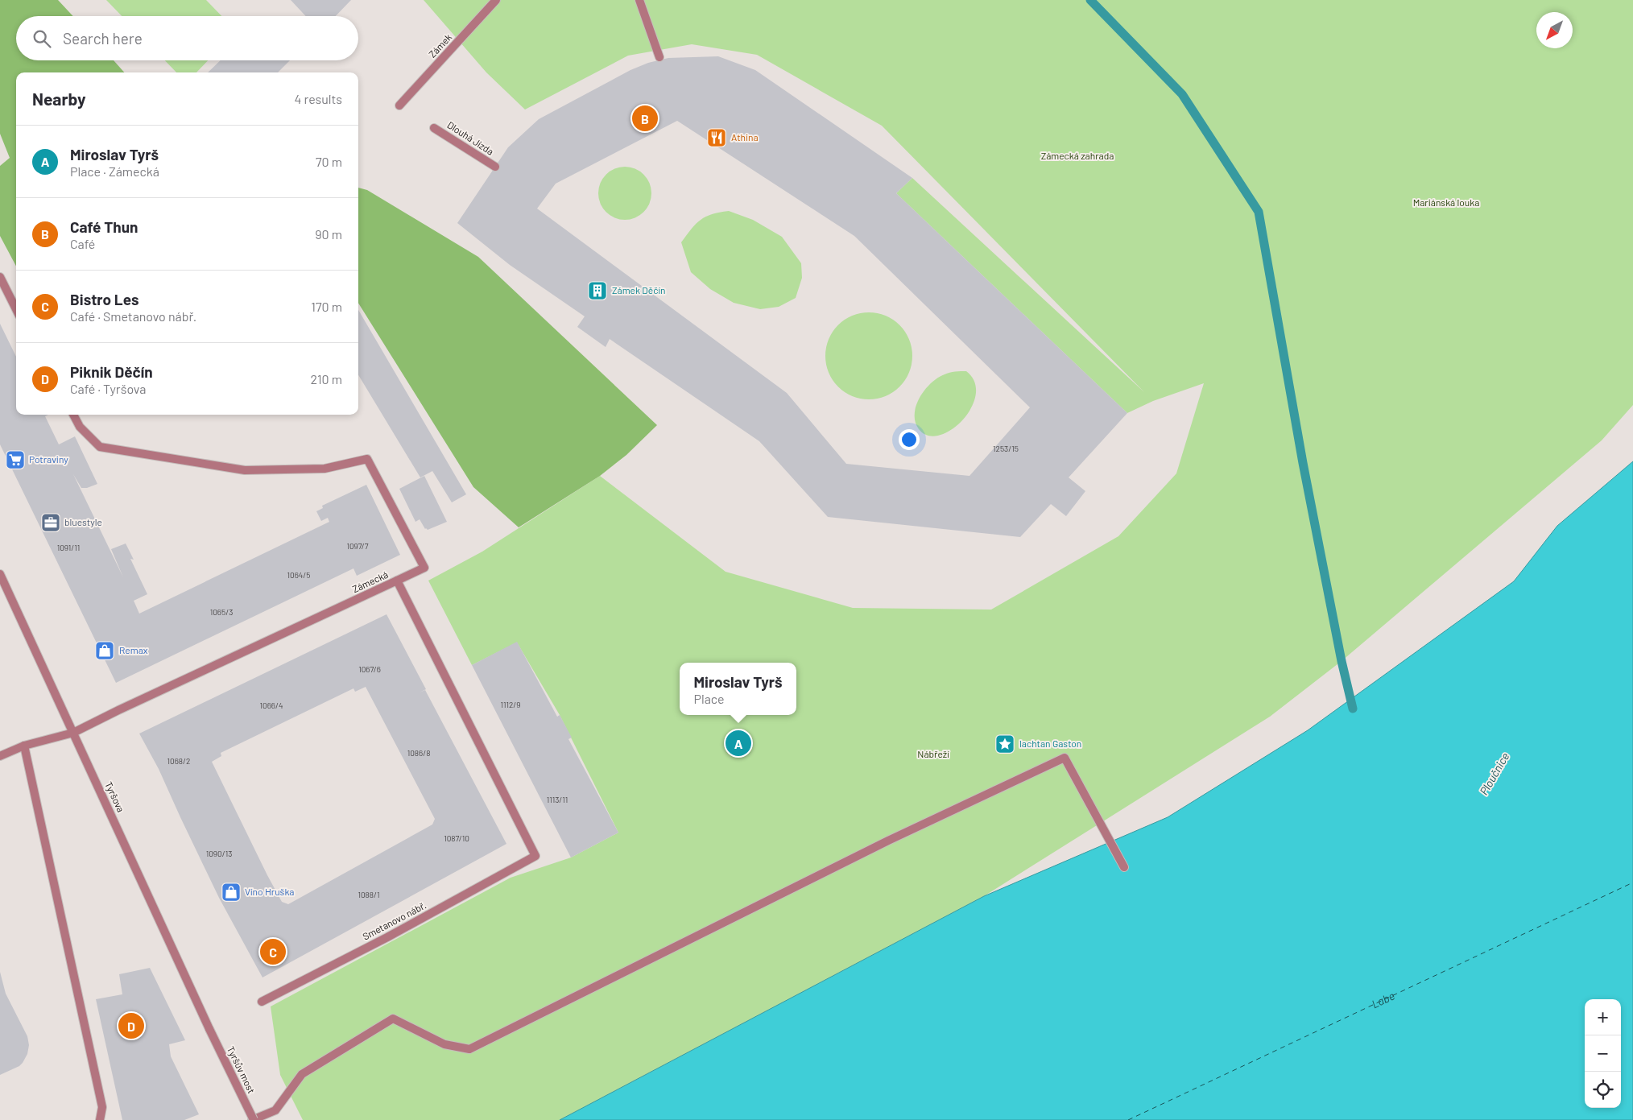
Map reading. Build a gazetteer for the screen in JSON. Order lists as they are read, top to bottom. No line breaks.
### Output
{"streets":{"street":["Zámek","Dlouhá Jízda","Zámecká","Tyršova","Smetanovo nábř.","Tyršův most"]},"crossings":[["Zámecká","Tyršova"],["Zámecká","Smetanovo nábř."],["Tyršova","Tyršův most"]],"water":["Ploučnice","Labe"],"parks":["Zámecká zahrada","Mariánská louka","Nábřeží"],"places":{"restaurant":["Athina"],"building":["Zámek Děčín"],"supermarket":["Potraviny"],"office":["bluestyle"],"shop":["Remax","Víno Hruška"],"place":["lachtan Gaston"]},"house_numbers":["1253/15","1097/7","1091/11","1064/5","1065/3","1067/6","1112/9","1066/4","1086/8","1068/2","1113/11","1087/10","1090/13","1088/1"],"north":"bottom left","page":{"search":"Search here","heading":["Nearby","4 results"],"pins":["B","A","C","D"],"list":[{"mark":"A","name":"Miroslav Tyrš","note":"Place · Zámecká","value":"70 m"},{"mark":"B","name":"Café Thun","note":"Café","value":"90 m"},{"mark":"C","name":"Bistro Les","note":"Café · Smetanovo nábř.","value":"170 m"},{"mark":"D","name":"Piknik Děčín","note":"Café · Tyršova","value":"210 m"}],"popup":["Miroslav Tyrš","Place"],"map_buttons":["+","−"]}}
